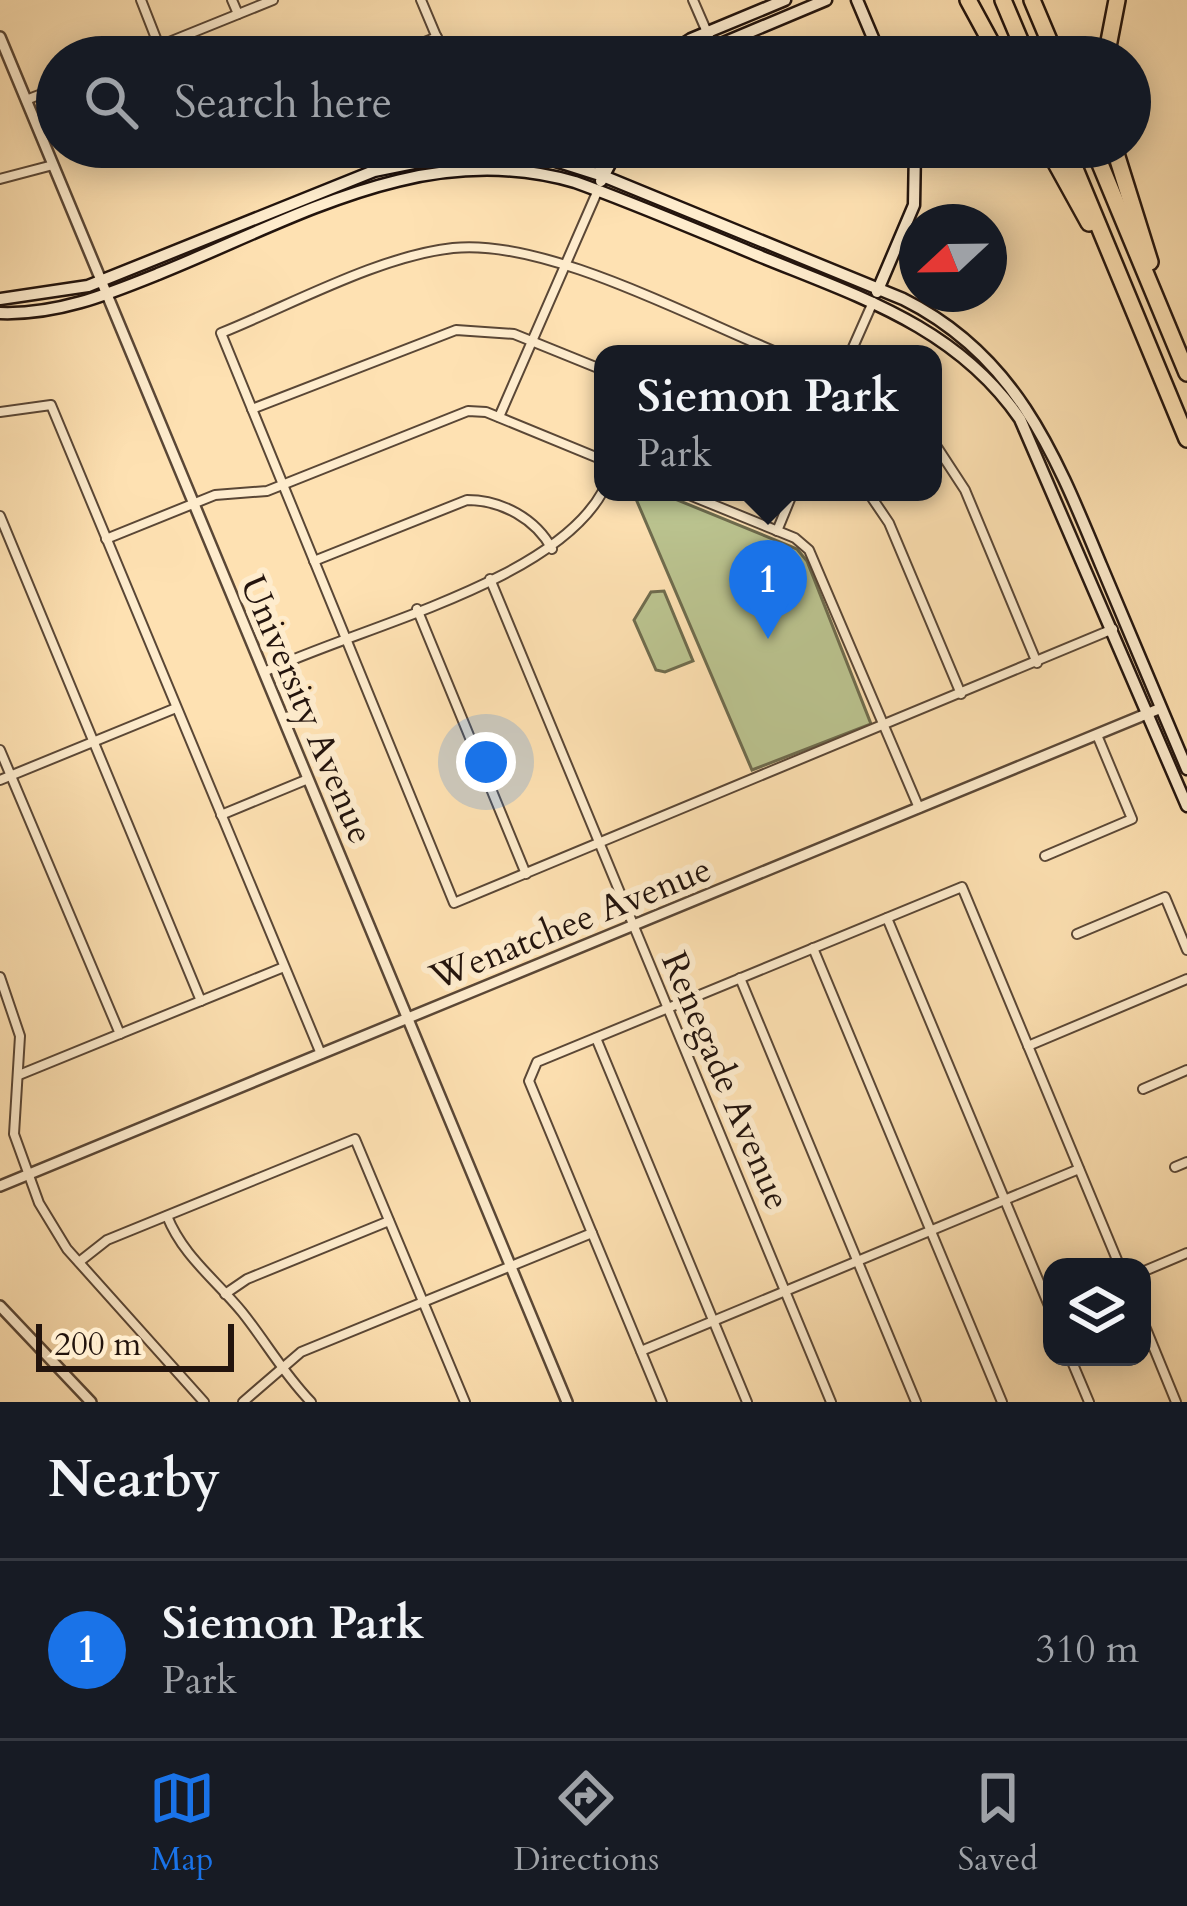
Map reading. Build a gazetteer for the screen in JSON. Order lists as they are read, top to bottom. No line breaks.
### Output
{"streets":{"street":["University Avenue","Wenatchee Avenue","Renegade Avenue"]},"crossings":[["University Avenue","Wenatchee Avenue"],["Wenatchee Avenue","Renegade Avenue"]],"scale_bar":"200 m","north":"left","page":{"search":"Search here","popup":["Siemon Park","Park"],"pins":"1","scale":"200 m","heading":"Nearby","list":[{"mark":"1","name":"Siemon Park","note":"Park","value":"310 m"}],"nav":["Map","Directions","Saved"]}}
